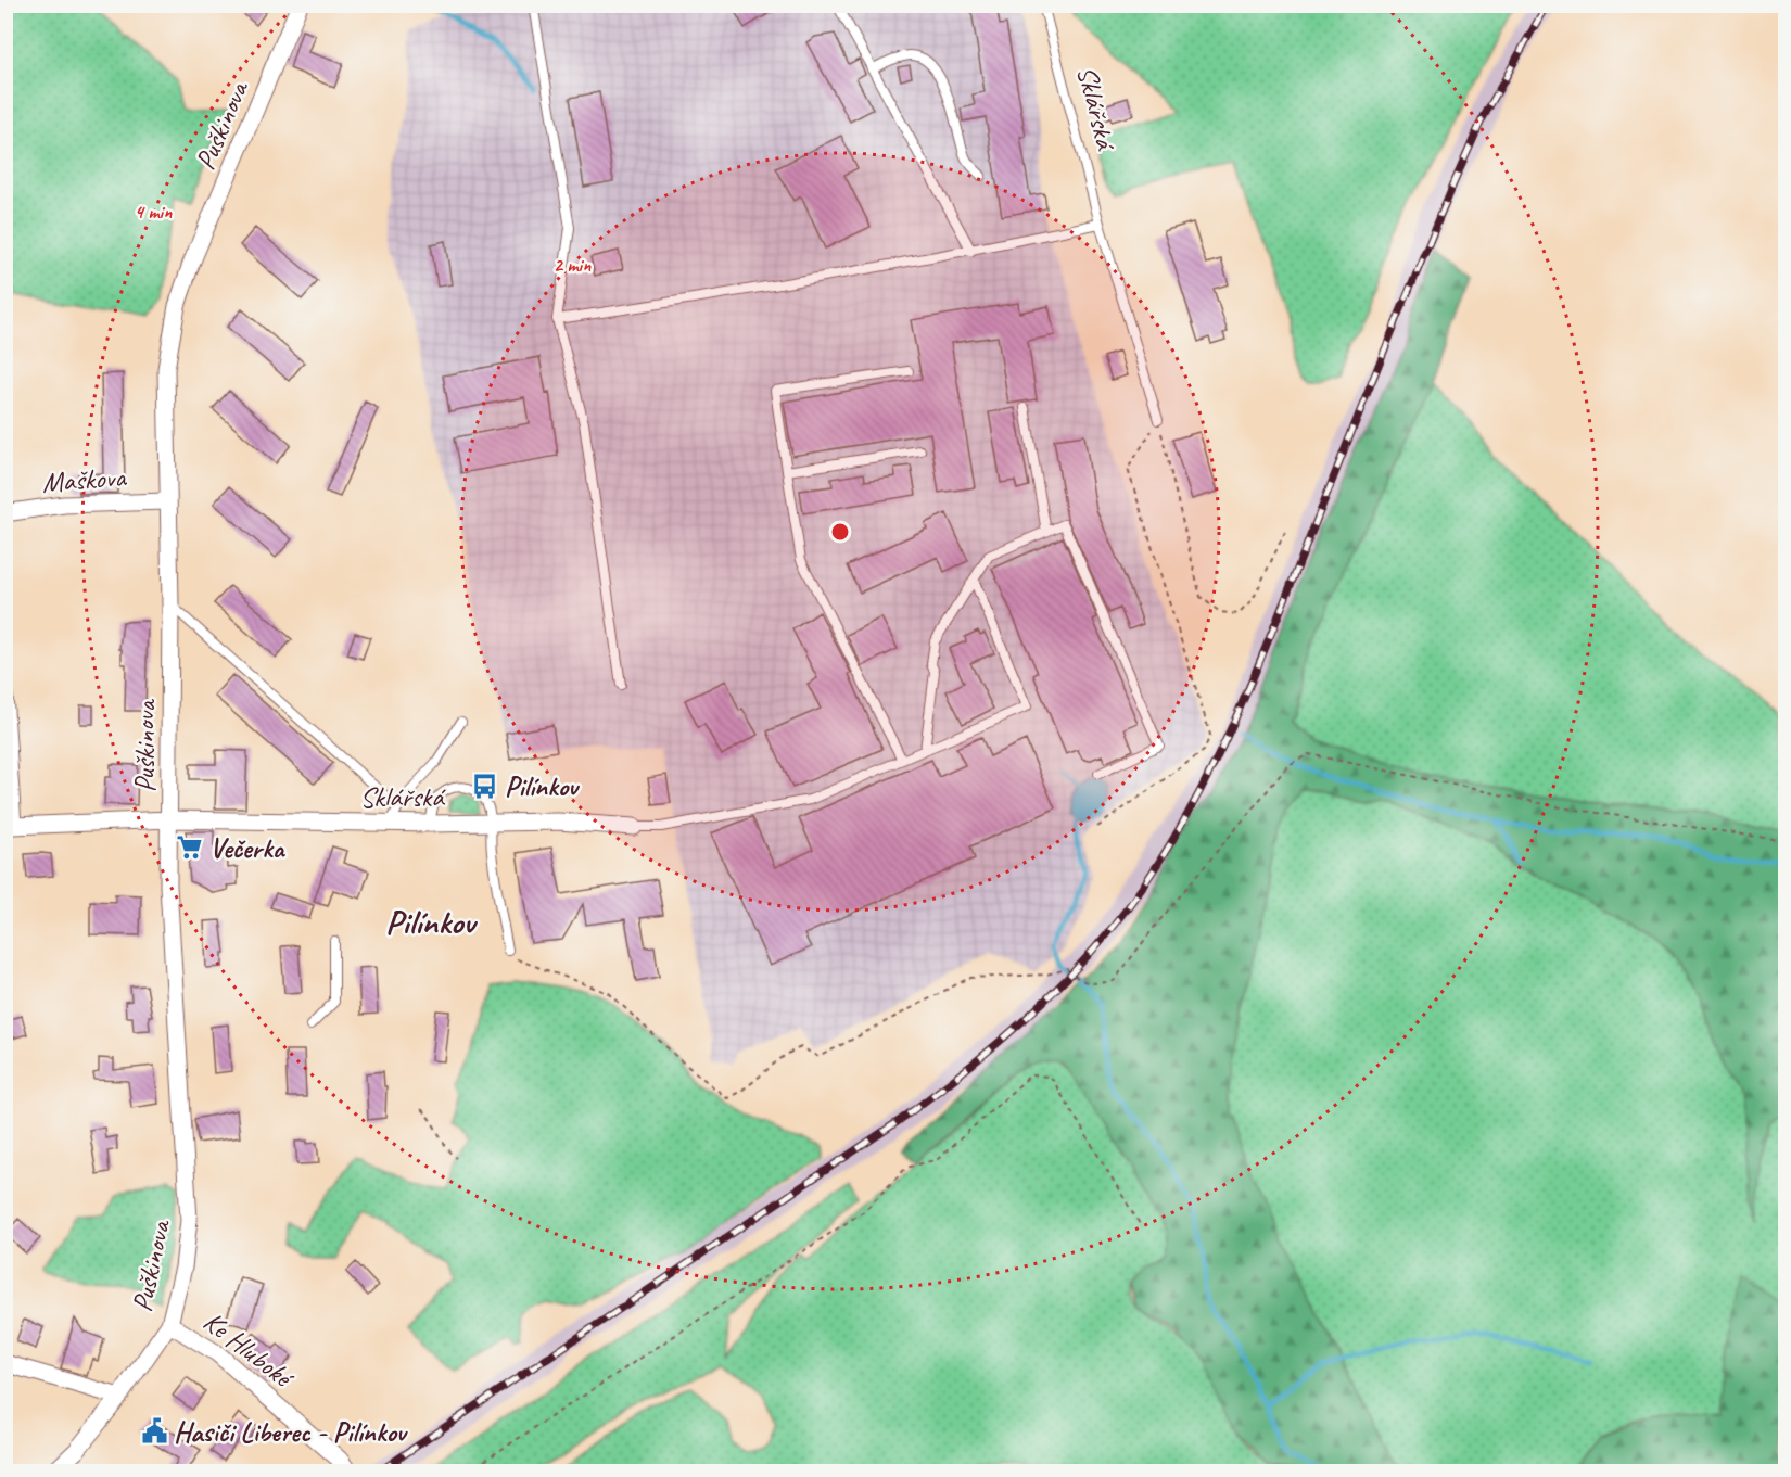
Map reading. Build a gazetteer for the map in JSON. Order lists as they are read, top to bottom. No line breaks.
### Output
{"streets":{"street":["Sklářská","Puškinova","Maškova","Ke Hluboké"]},"crossings":[["Sklářská","Puškinova"],["Puškinova","Maškova"],["Puškinova","Ke Hluboké"]],"districts":["Pilínkov"],"places":{"bus stop":["Pilínkov"],"supermarket":["Večerka"],"public building":["Hasiči Liberec - Pilínkov"]},"rings":["4 min","2 min"]}
